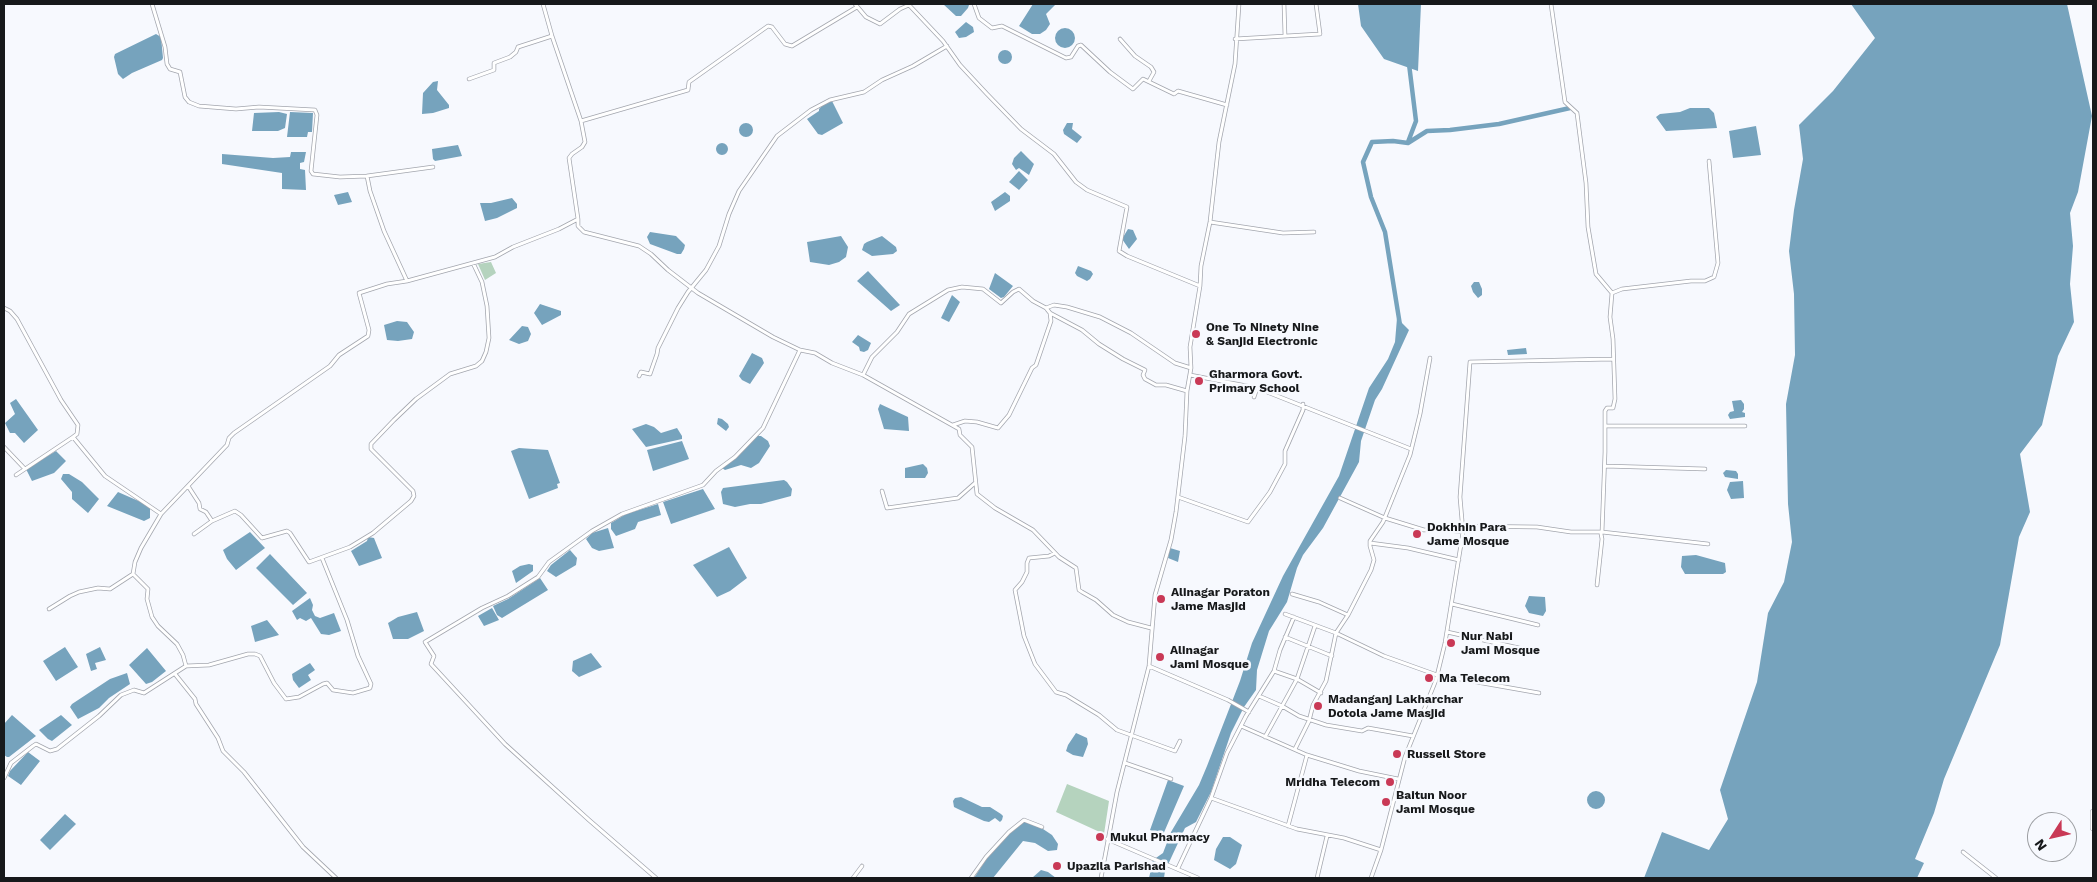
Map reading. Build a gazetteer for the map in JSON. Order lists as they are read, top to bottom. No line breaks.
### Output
{"places":["One To Ninety Nine & Sanjid Electronic","Gharmora Govt. Primary School","Dokhhin Para Jame Mosque","Alinagar Poraton Jame Masjid","Nur Nabi Jami Mosque","Alinagar Jami Mosque","Ma Telecom","Madanganj Lakharchar Dotola Jame Masjid","Russell Store","Mridha Telecom","Baitun Noor Jami Mosque","Mukul Pharmacy","Upazila Parishad"],"north":"bottom left"}
